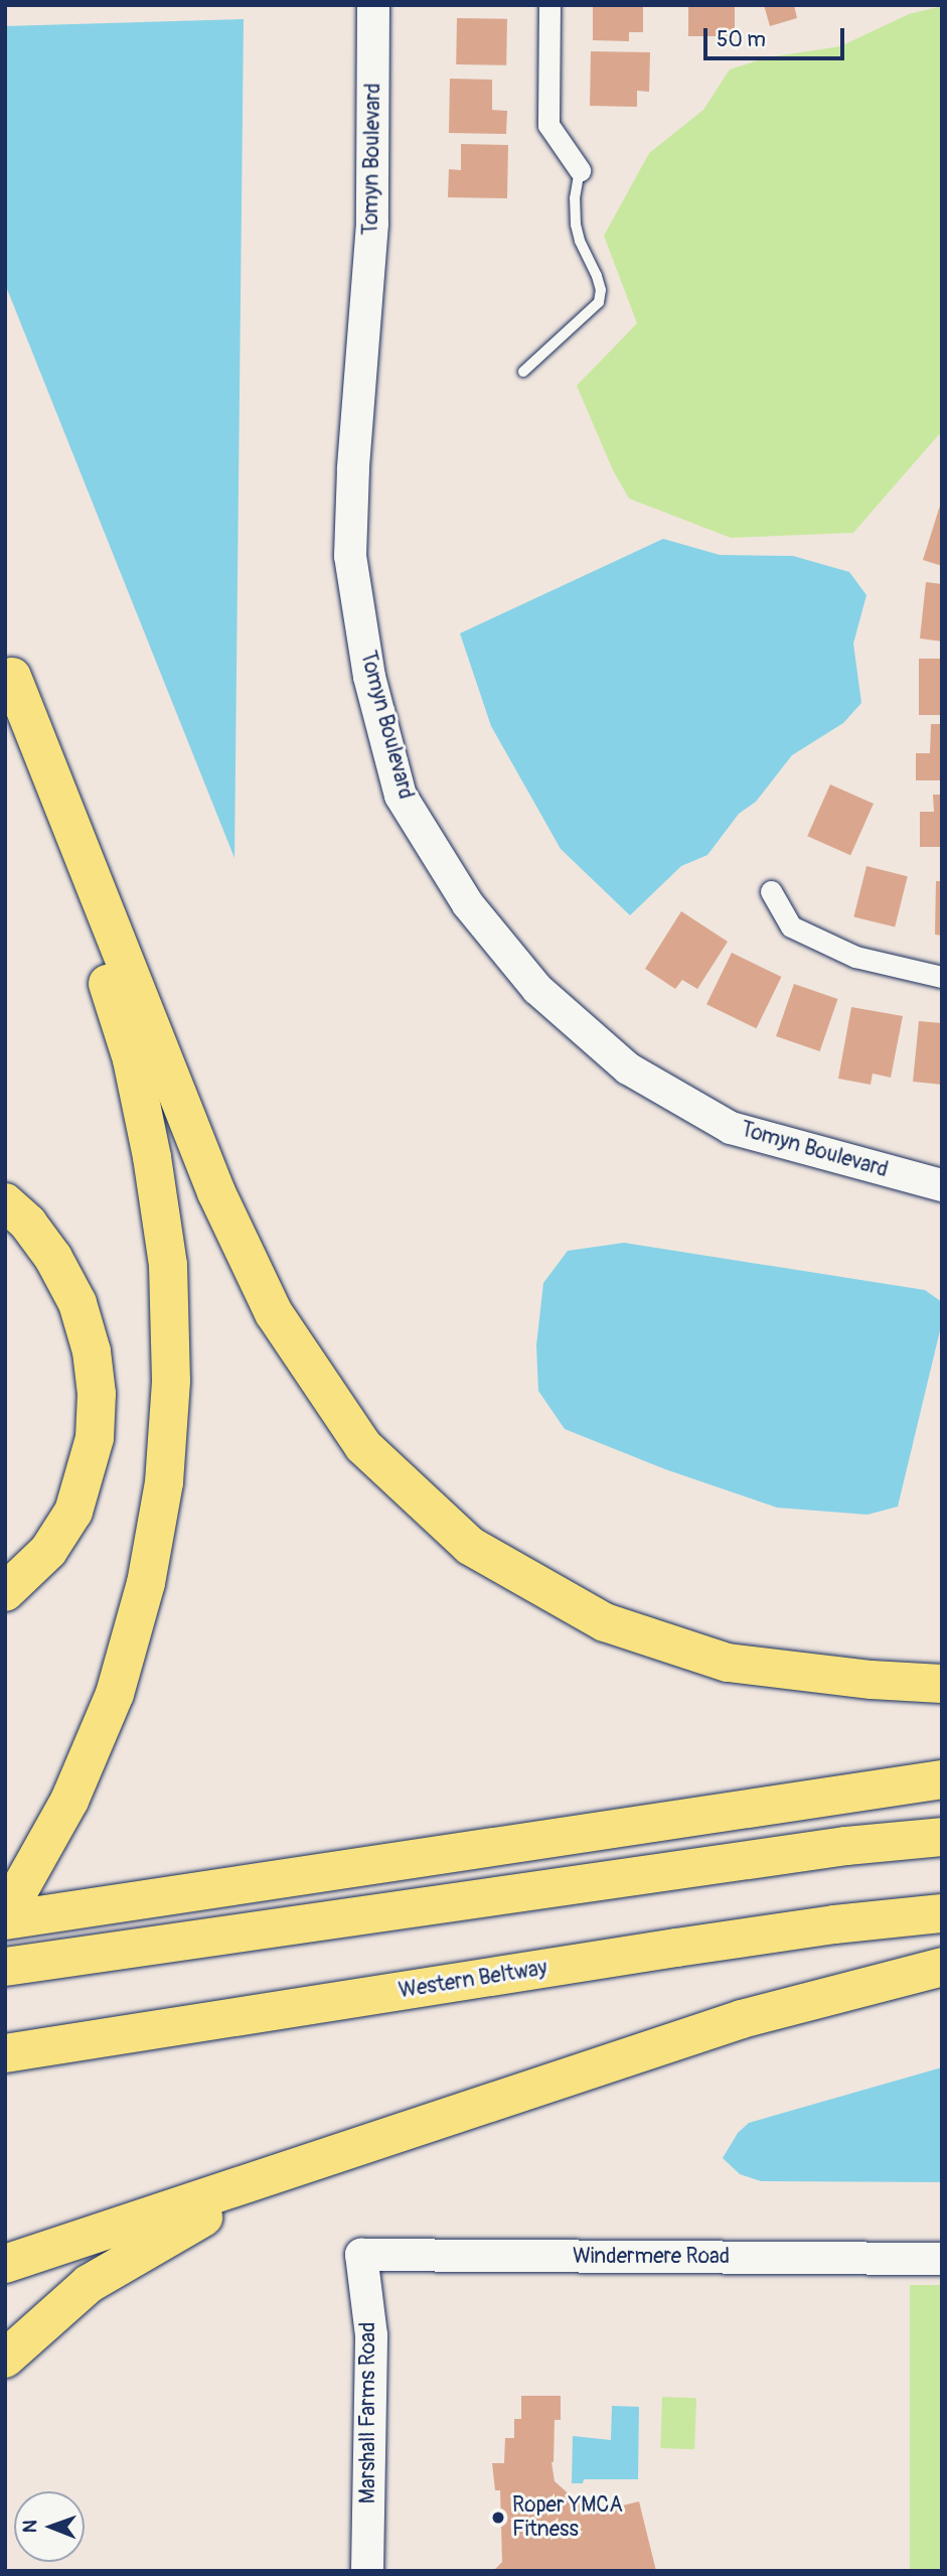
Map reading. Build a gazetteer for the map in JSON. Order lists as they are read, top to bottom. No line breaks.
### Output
{"streets":{"highway":["Western Beltway"],"street":["Tomyn Boulevard","Windermere Road","Marshall Farms Road"]},"crossings":[["Windermere Road","Marshall Farms Road"]],"places":["Roper YMCA Fitness"],"scale_bar":"50 m","north":"left"}
